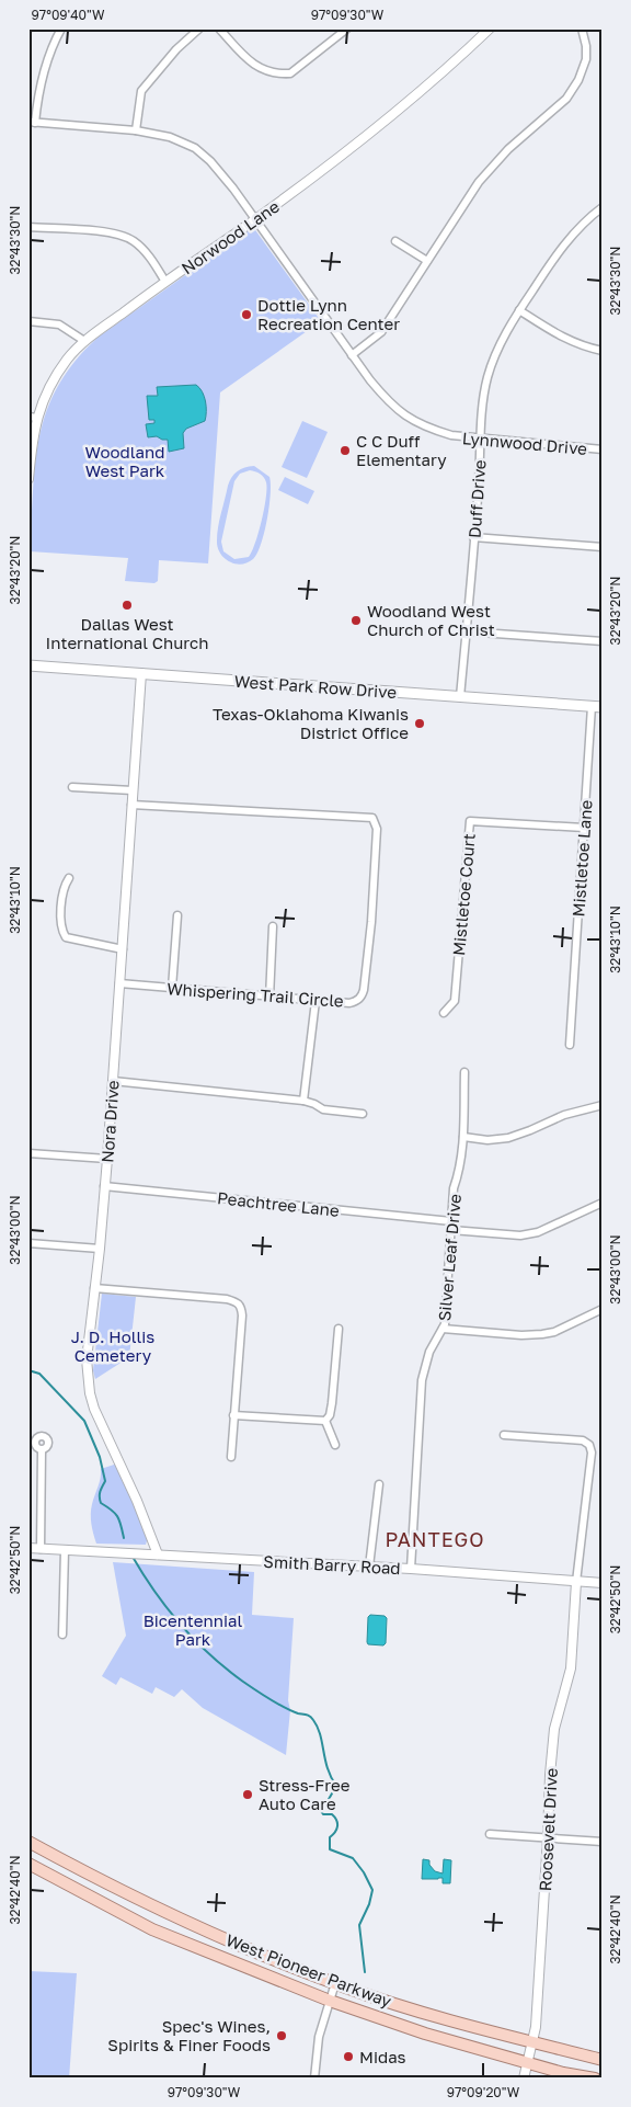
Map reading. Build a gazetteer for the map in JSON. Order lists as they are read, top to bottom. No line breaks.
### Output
{"streets":{"main road":["West Park Row Drive","West Pioneer Parkway"],"street":["Norwood Lane","Lynnwood Drive","Duff Drive","Mistletoe Lane","Mistletoe Court","Whispering Trail Circle","Nora Drive","Peachtree Lane","Silver Leaf Drive","Smith Barry Road","Roosevelt Drive"]},"crossings":[["Norwood Lane","Lynnwood Drive"],["Lynnwood Drive","Duff Drive"],["Duff Drive","West Park Row Drive"],["West Park Row Drive","Mistletoe Lane"],["West Park Row Drive","Nora Drive"],["Mistletoe Lane","Mistletoe Court"],["Whispering Trail Circle","Nora Drive"],["Nora Drive","Peachtree Lane"],["Nora Drive","Smith Barry Road"],["Peachtree Lane","Silver Leaf Drive"],["Silver Leaf Drive","Smith Barry Road"],["Smith Barry Road","Roosevelt Drive"],["Roosevelt Drive","West Pioneer Parkway"]],"districts":["PANTEGO"],"parks":["Woodland West Park","J. D. Hollis Cemetery","Bicentennial Park"],"places":["Dottie Lynn Recreation Center","C C Duff Elementary","Dallas West International Church","Woodland West Church of Christ","Texas-Oklahoma Kiwanis District Office","Stress-Free Auto Care","Spec's Wines, Spirits & Finer Foods","Midas"],"coordinates":["97°09'40\"W","97°09'30\"W","32°43'30\"N","32°43'20\"N","32°43'10\"N","32°43'00\"N","32°42'50\"N","32°42'40\"N","97°09'20\"W"]}
